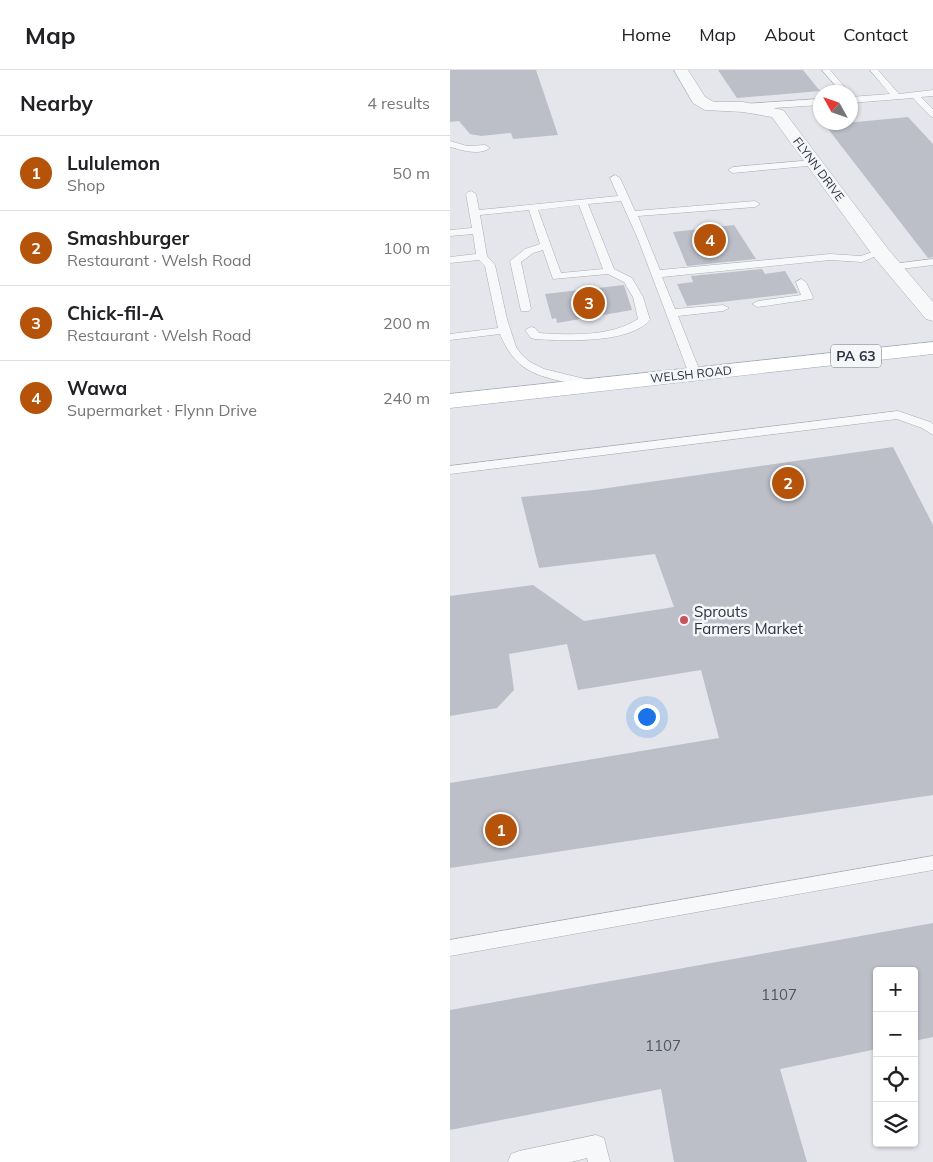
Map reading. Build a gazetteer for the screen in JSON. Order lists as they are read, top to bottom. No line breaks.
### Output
{"streets":{"main road":["PA 63","WELSH ROAD"],"street":["FLYNN DRIVE"]},"places":["Sprouts Farmers Market"],"house_numbers":["1107","1107"],"north":"top left","page":{"header":"Map","nav":["Home","Map","About","Contact"],"heading":["Nearby","4 results"],"list":[{"mark":"1","name":"Lululemon","note":"Shop","value":"50 m"},{"mark":"2","name":"Smashburger","note":"Restaurant · Welsh Road","value":"100 m"},{"mark":"3","name":"Chick-fil-A","note":"Restaurant · Welsh Road","value":"200 m"},{"mark":"4","name":"Wawa","note":"Supermarket · Flynn Drive","value":"240 m"}],"pins":["4","3","2","1"],"map_buttons":["+","−"]}}
